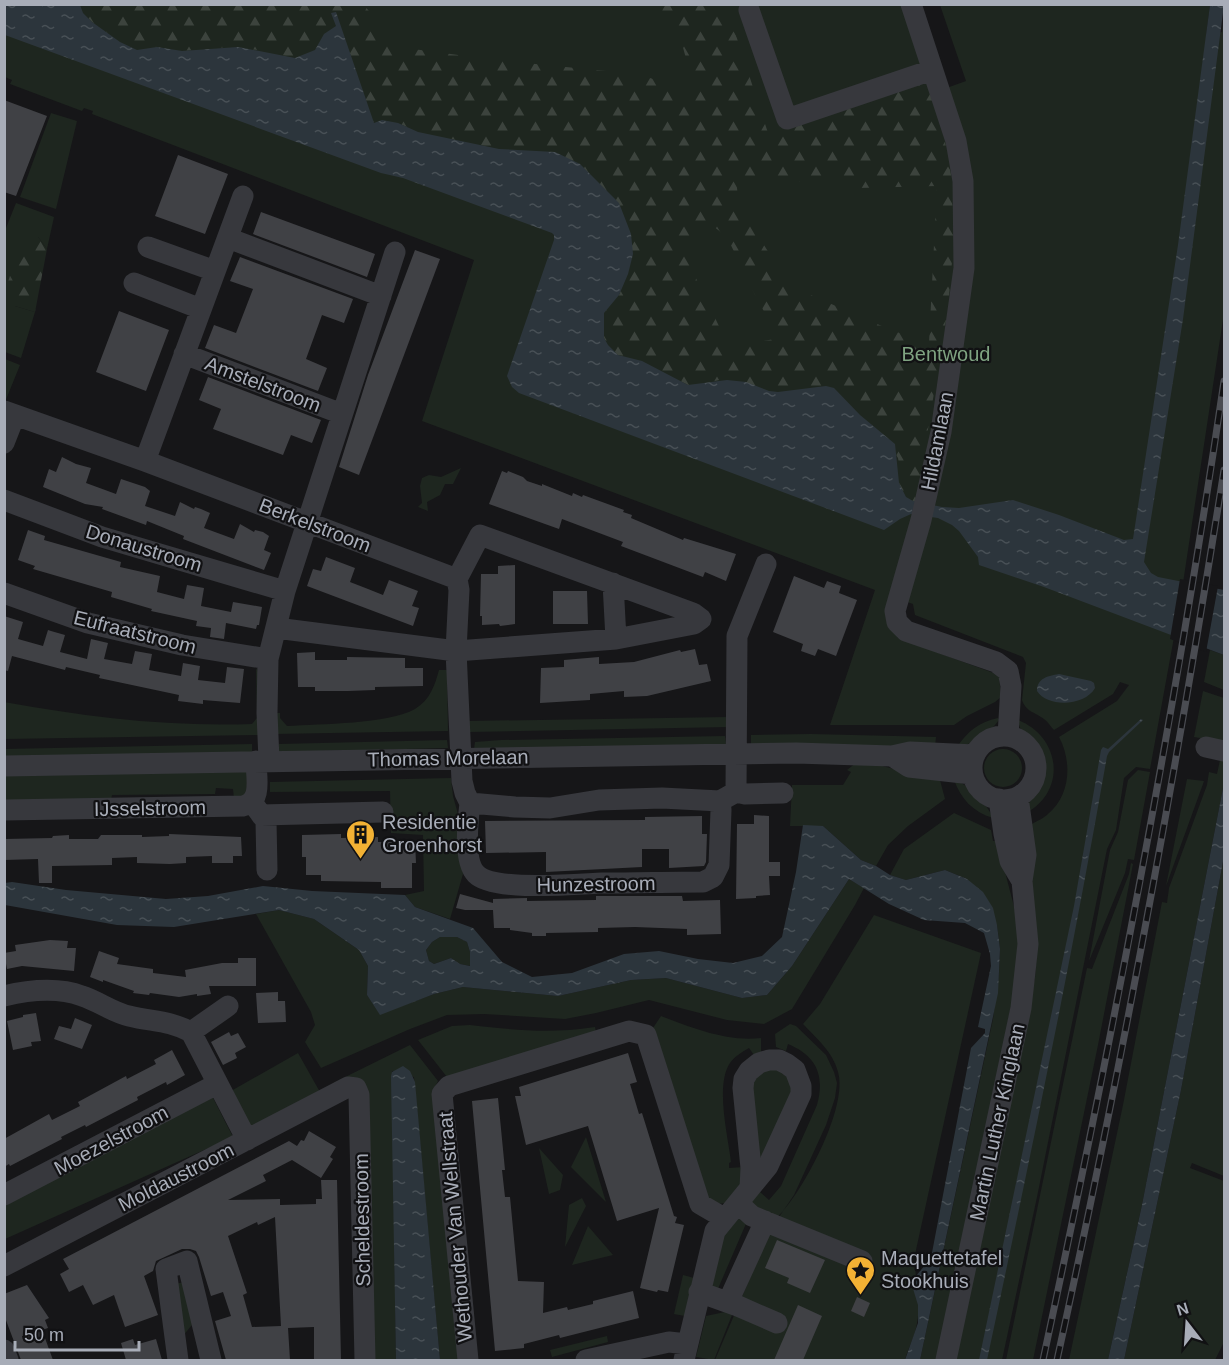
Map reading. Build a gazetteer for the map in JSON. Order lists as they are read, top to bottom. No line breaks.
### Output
{"streets":{"street":["Amstelstroom","Hildamlaan","Berkelstroom","Donaustroom","Eufraatstroom","Thomas Morelaan","IJsselstroom","Hunzestroom","Martin Luther Kinglaan","Moezelstroom","Moldaustroom","Scheldestroom","Wethouder Van Wellstraat"]},"crossings":[["Amstelstroom","Berkelstroom"],["Amstelstroom","Donaustroom"],["Amstelstroom","Eufraatstroom"],["Amstelstroom","Thomas Morelaan"],["Hildamlaan","Thomas Morelaan"],["Hildamlaan","Martin Luther Kinglaan"],["Thomas Morelaan","Hunzestroom"],["Thomas Morelaan","Martin Luther Kinglaan"],["Moldaustroom","Scheldestroom"]],"parks":["Bentwoud"],"places":{"building":["Residentie Groenhorst"],"place":["Maquettetafel Stookhuis"]},"scale_bar":"50 m","north":"top"}
